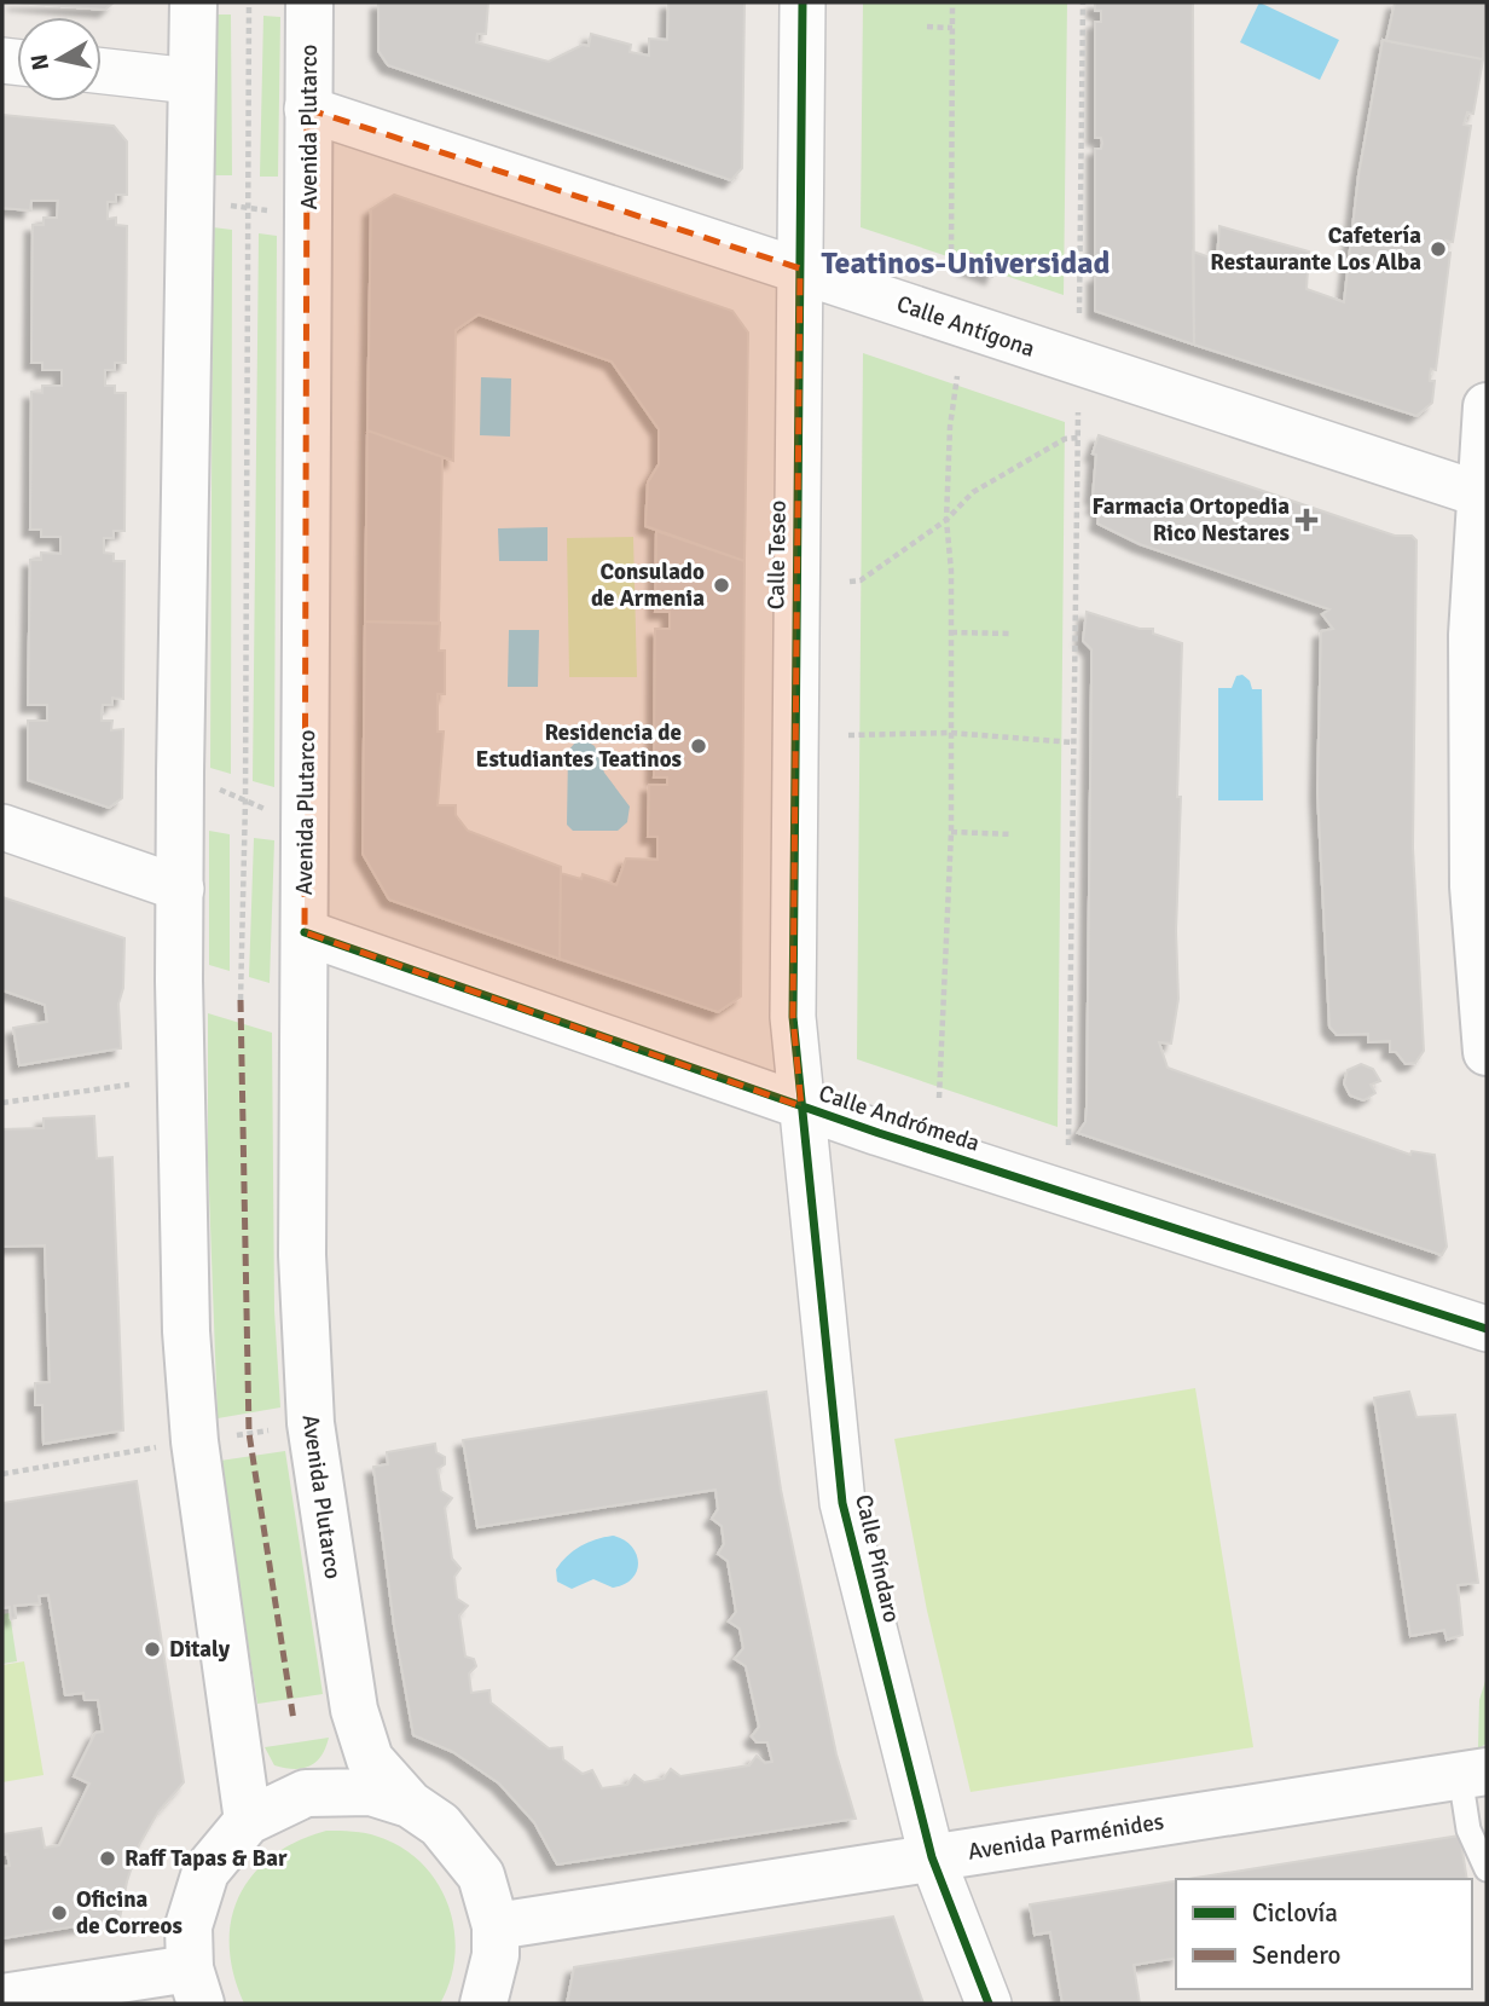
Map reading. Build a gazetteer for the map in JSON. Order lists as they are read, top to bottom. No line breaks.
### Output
{"streets":{"main road":["Avenida Plutarco","Avenida Parménides"],"street":["Calle Antígona","Calle Teseo","Calle Andrómeda","Calle Píndaro"]},"crossings":[["Avenida Plutarco","Calle Antígona"],["Avenida Plutarco","Calle Andrómeda"],["Calle Antígona","Calle Teseo"],["Calle Teseo","Calle Andrómeda"],["Calle Teseo","Calle Píndaro"],["Calle Andrómeda","Calle Píndaro"],["Calle Píndaro","Avenida Parménides"]],"districts":["Teatinos-Universidad"],"places":{"other":["Cafetería Restaurante Los Alba","Consulado de Armenia","Residencia de Estudiantes Teatinos","Ditaly","Raff Tapas & Bar","Oficina de Correos"],"health":["Farmacia Ortopedia Rico Nestares"]},"legend":["Ciclovía","Sendero"],"north":"left"}
